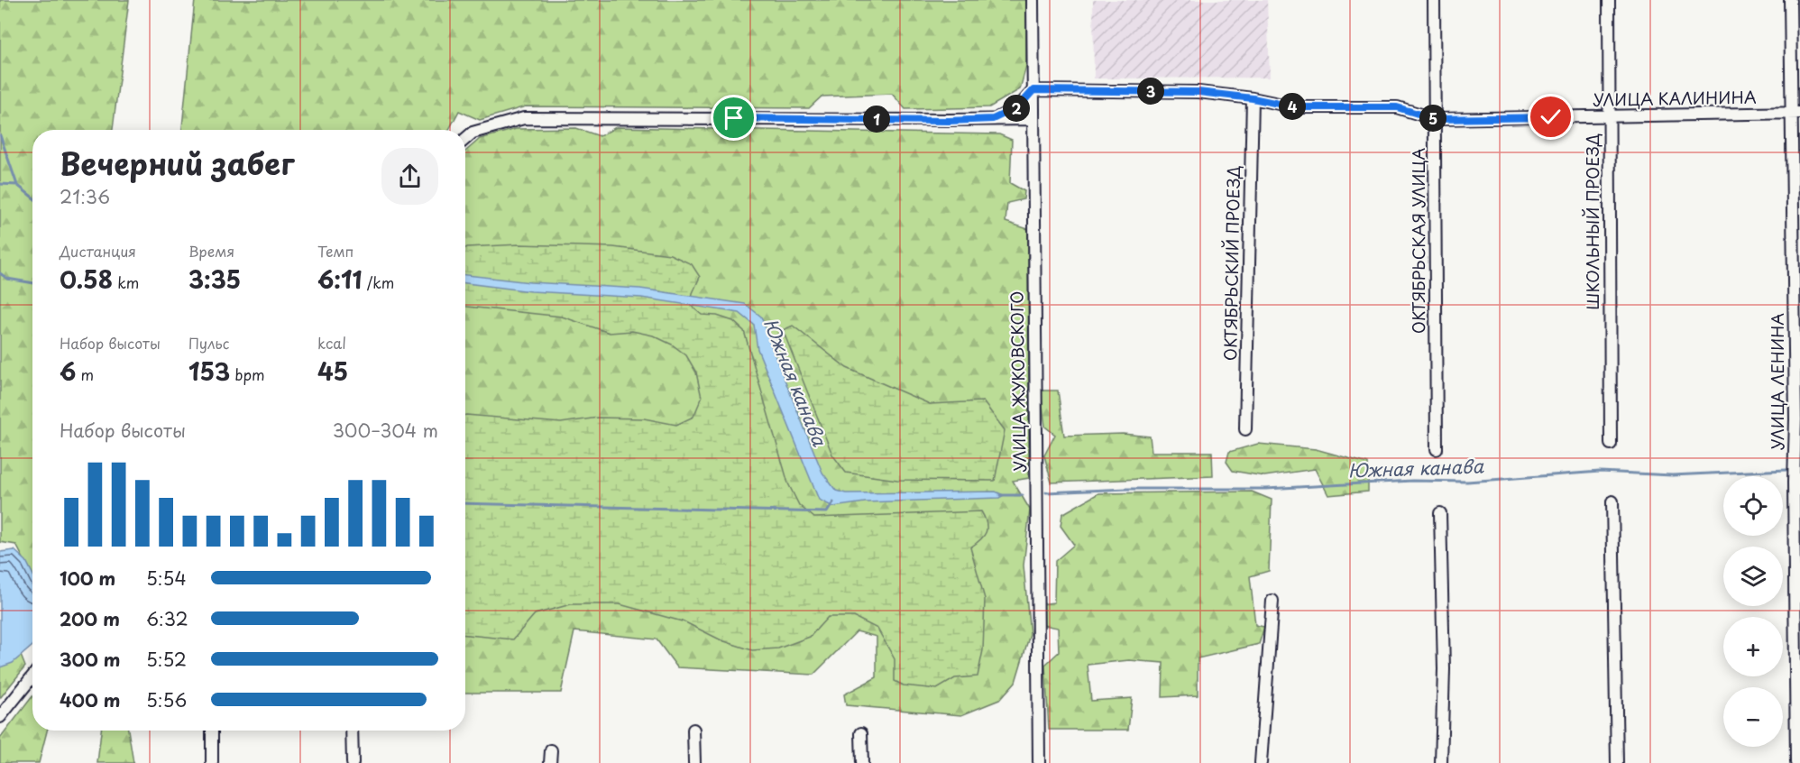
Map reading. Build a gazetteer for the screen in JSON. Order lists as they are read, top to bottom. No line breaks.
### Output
{"streets":{"street":["УЛИЦА КАЛИНИНА","ШКОЛЬНЫЙ ПРОЕЗД","ОКТЯБРЬСКАЯ УЛИЦА","ОКТЯБРЬСКИЙ ПРОЕЗД","УЛИЦА ЖУКОВСКОГО","УЛИЦА ЛЕНИНА"]},"crossings":[["УЛИЦА КАЛИНИНА","ШКОЛЬНЫЙ ПРОЕЗД"],["УЛИЦА КАЛИНИНА","ОКТЯБРЬСКАЯ УЛИЦА"],["УЛИЦА КАЛИНИНА","ОКТЯБРЬСКИЙ ПРОЕЗД"],["УЛИЦА КАЛИНИНА","УЛИЦА ЖУКОВСКОГО"],["УЛИЦА КАЛИНИНА","УЛИЦА ЛЕНИНА"]],"water":["Южная канава"],"page":{"pins":["3","4","2","5","1"],"heading":["Вечерний забег","21:36"],"stats":[["Дистанция","0.58 km"],["Время","3:35"],["Темп","6:11 /km"],["Набор высоты","6 m"],["Пульс","153 bpm"],["kcal","45"]],"chart":["Набор высоты","300–304 m"],"map_buttons":["+","−"],"list":[{"name":"100 m","note":"5:54"},{"name":"200 m","note":"6:32"},{"name":"300 m","note":"5:52"},{"name":"400 m","note":"5:56"}]}}
